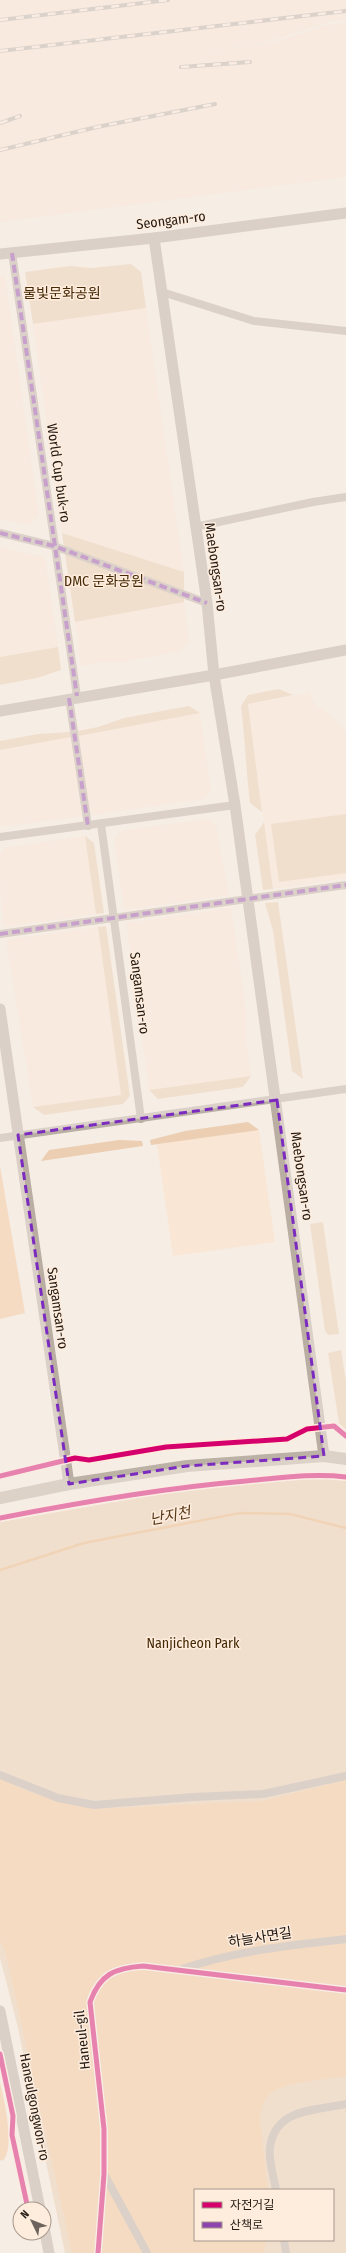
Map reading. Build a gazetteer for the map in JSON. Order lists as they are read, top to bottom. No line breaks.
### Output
{"streets":{"main road":["Seongam-ro","Maebongsan-ro","Sangamsan-ro","Haneulgongwon-ro"],"street":["World Cup buk-ro","하늘사면길","Haneul-gil"]},"crossings":[["Seongam-ro","World Cup buk-ro"],["Seongam-ro","Maebongsan-ro"],["하늘사면길","Haneul-gil"]],"water":["난지천"],"parks":["물빛문화공원","DMC 문화공원","Nanjicheon Park"],"legend":["자전거길","산책로"],"north":"top left"}
